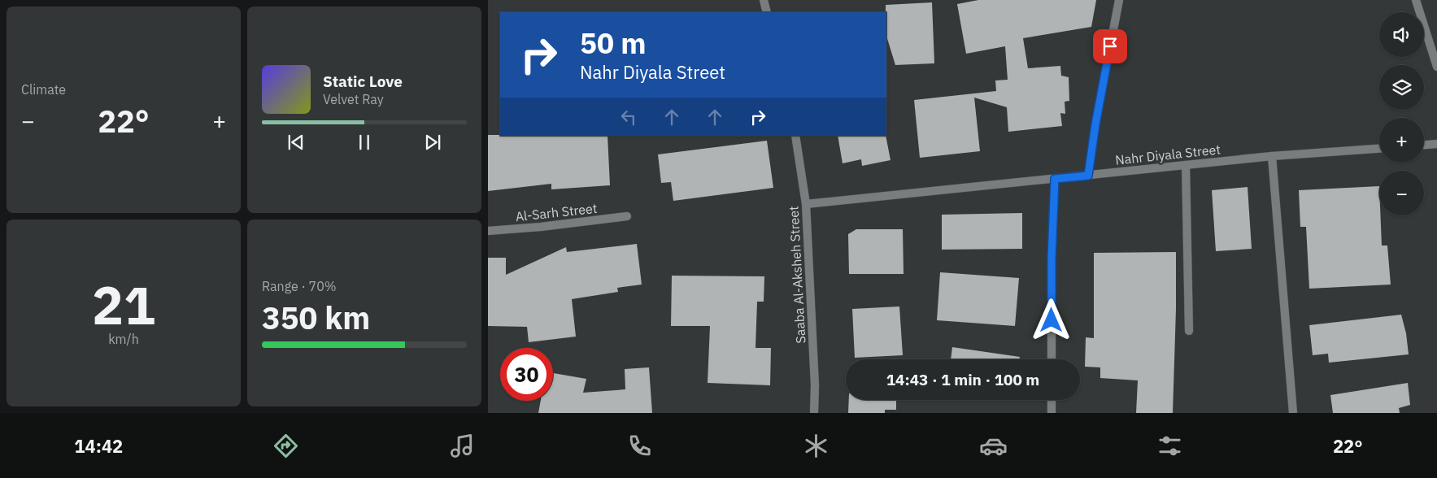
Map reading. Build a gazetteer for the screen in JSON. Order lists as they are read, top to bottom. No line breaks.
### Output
{"streets":{"street":["Nahr Diyala Street","Al-Sarh Street","Saaba Al-Aksheh Street"]},"crossings":[["Nahr Diyala Street","Saaba Al-Aksheh Street"]],"page":{"tile":["Climate",["21","km/h"],["Range · 70%","350 km"]],"map_buttons":["+","−"],"turn":["50 m","Nahr Diyala Street"],"song":["Static Love","Velvet Ray"],"heat":["−","22°","+"],"limit":"30","trip":"14:43 · 1 min · 100 m","tabs":["14:42","22°"]}}
